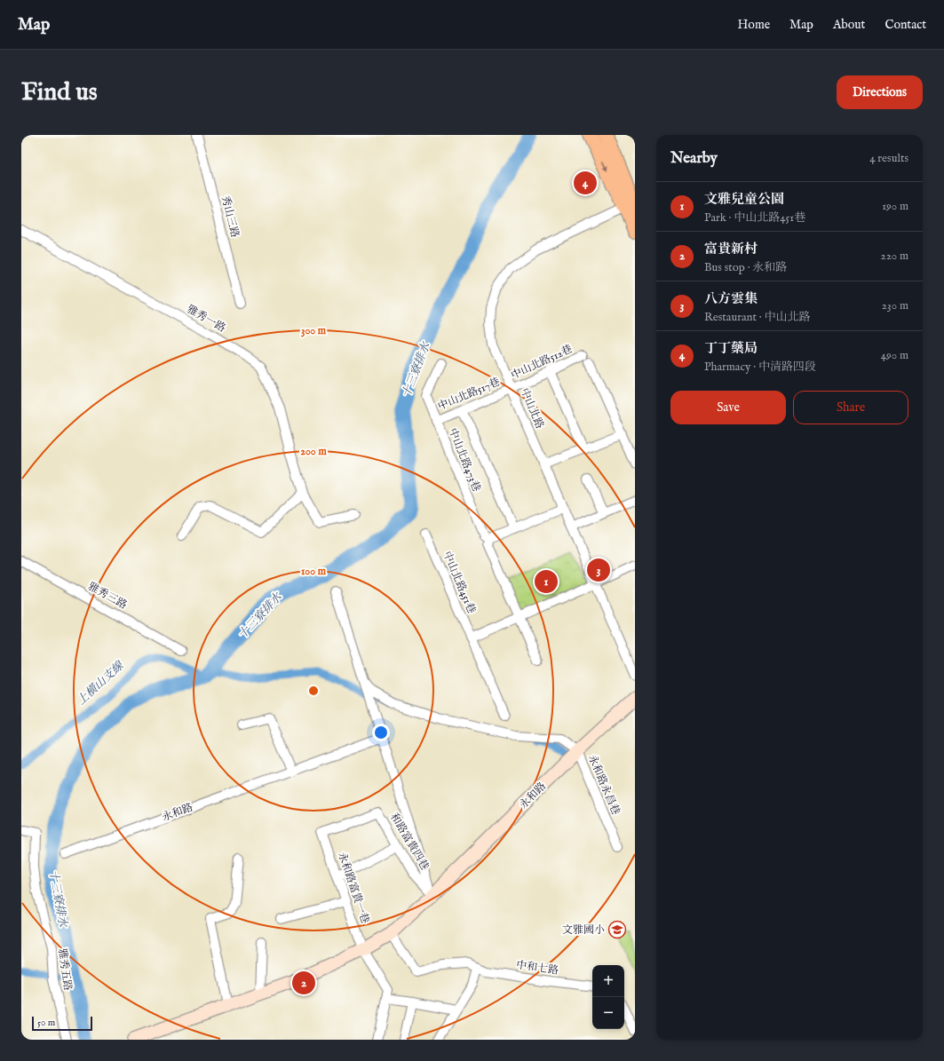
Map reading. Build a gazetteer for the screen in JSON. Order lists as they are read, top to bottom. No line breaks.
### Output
{"streets":{"main road":["永和路"],"street":["秀山三路","雅秀一路","中山北路512巷","中山北路517巷","中山北路","中山北路473巷","中山北路451巷","雅秀三路","永和路永昌巷","和路富貴四巷","永和路富貴一巷","中和七路","雅秀五路"]},"crossings":[["中山北路512巷","中山北路517巷"],["中山北路512巷","中山北路"],["中山北路517巷","中山北路"],["中山北路517巷","中山北路473巷"],["永和路永昌巷","永和路"],["永和路","和路富貴四巷"],["永和路","永和路富貴一巷"],["永和路","中和七路"],["和路富貴四巷","永和路富貴一巷"]],"water":["十三寮排水","上橫山支線"],"places":{"school or university":["文雅國小"]},"scale_bar":"50 m","page":{"header":"Map","nav":["Home","Map","About","Contact"],"buttons":["Directions",["Save","Share"]],"title":"Find us","heading":["Nearby","4 results"],"pins":["4","3","1","2"],"list":[{"mark":"1","name":"文雅兒童公園","note":"Park · 中山北路451巷","value":"190 m"},{"mark":"2","name":"富貴新村","note":"Bus stop · 永和路","value":"220 m"},{"mark":"3","name":"八方雲集","note":"Restaurant · 中山北路","value":"230 m"},{"mark":"4","name":"丁丁藥局","note":"Pharmacy · 中清路四段","value":"490 m"}],"map_buttons":["+","−"],"scale":"50 m"},"rings":["300 m","200 m","100 m"]}
